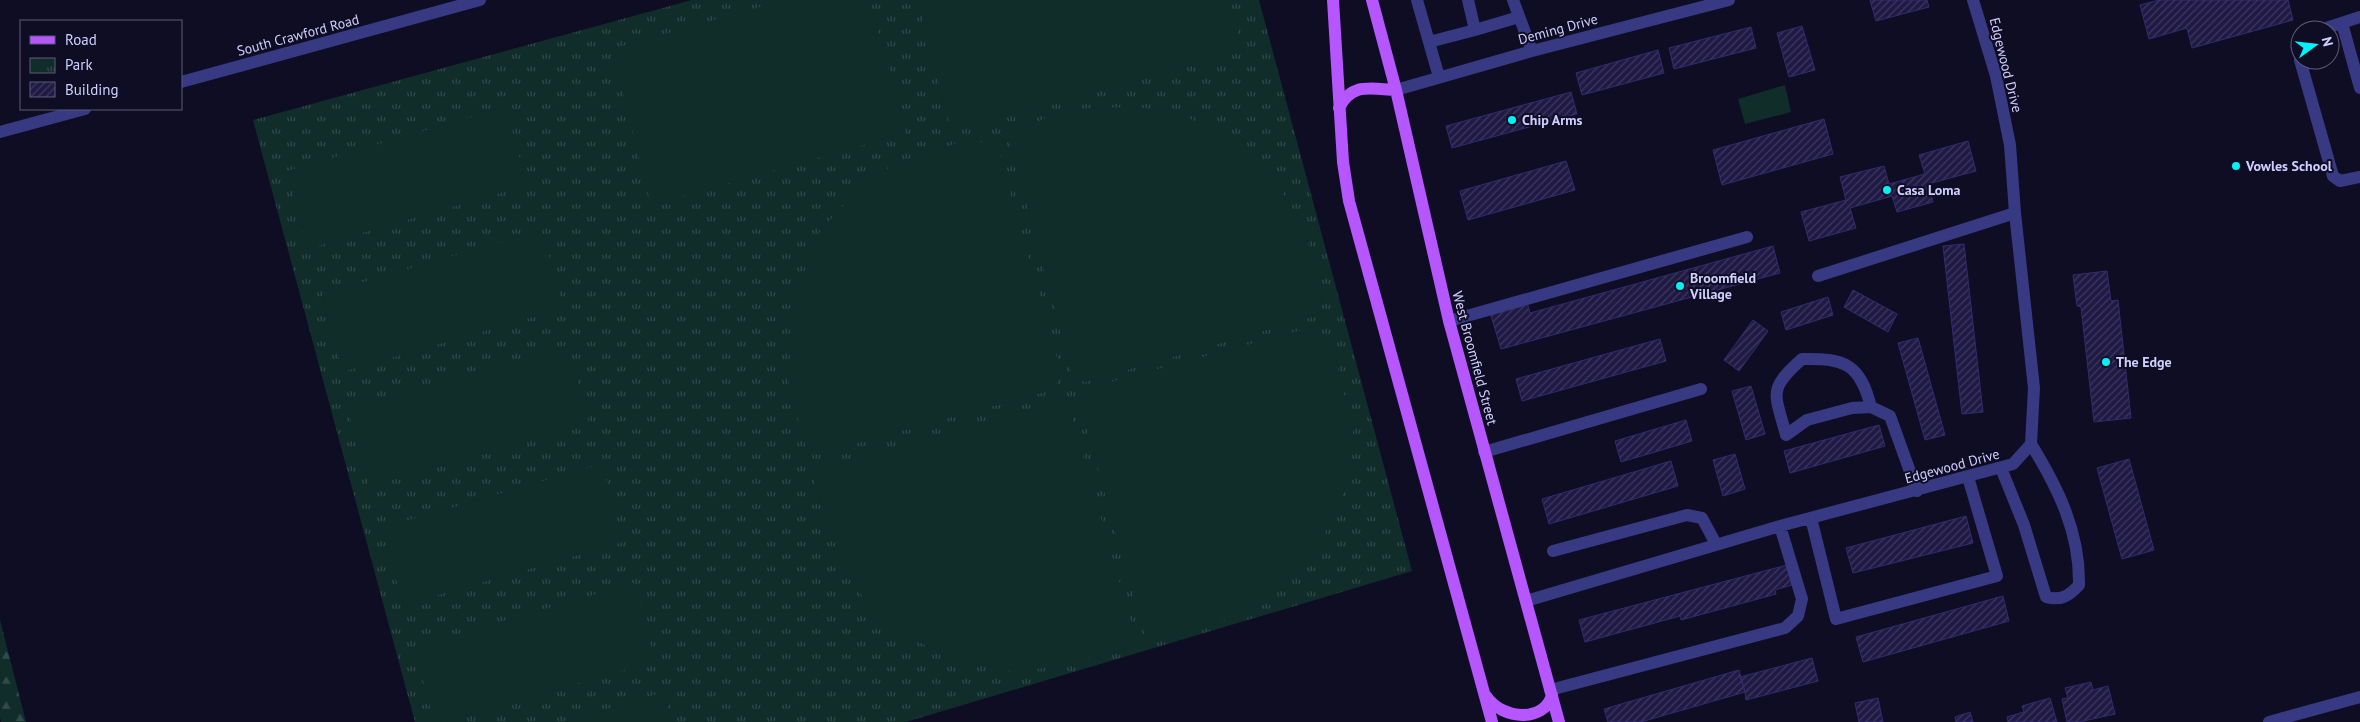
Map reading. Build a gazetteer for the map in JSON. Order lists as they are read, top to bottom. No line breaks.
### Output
{"streets":{"main road":["West Broomfield Street"],"street":["Deming Drive","South Crawford Road","Edgewood Drive"]},"crossings":[["Deming Drive","West Broomfield Street"],["Edgewood Drive","West Broomfield Street"]],"places":["Chip Arms","Vowles School","Casa Loma","Broomfield Village","The Edge"],"legend":["Road","Park","Building"],"north":"right"}
